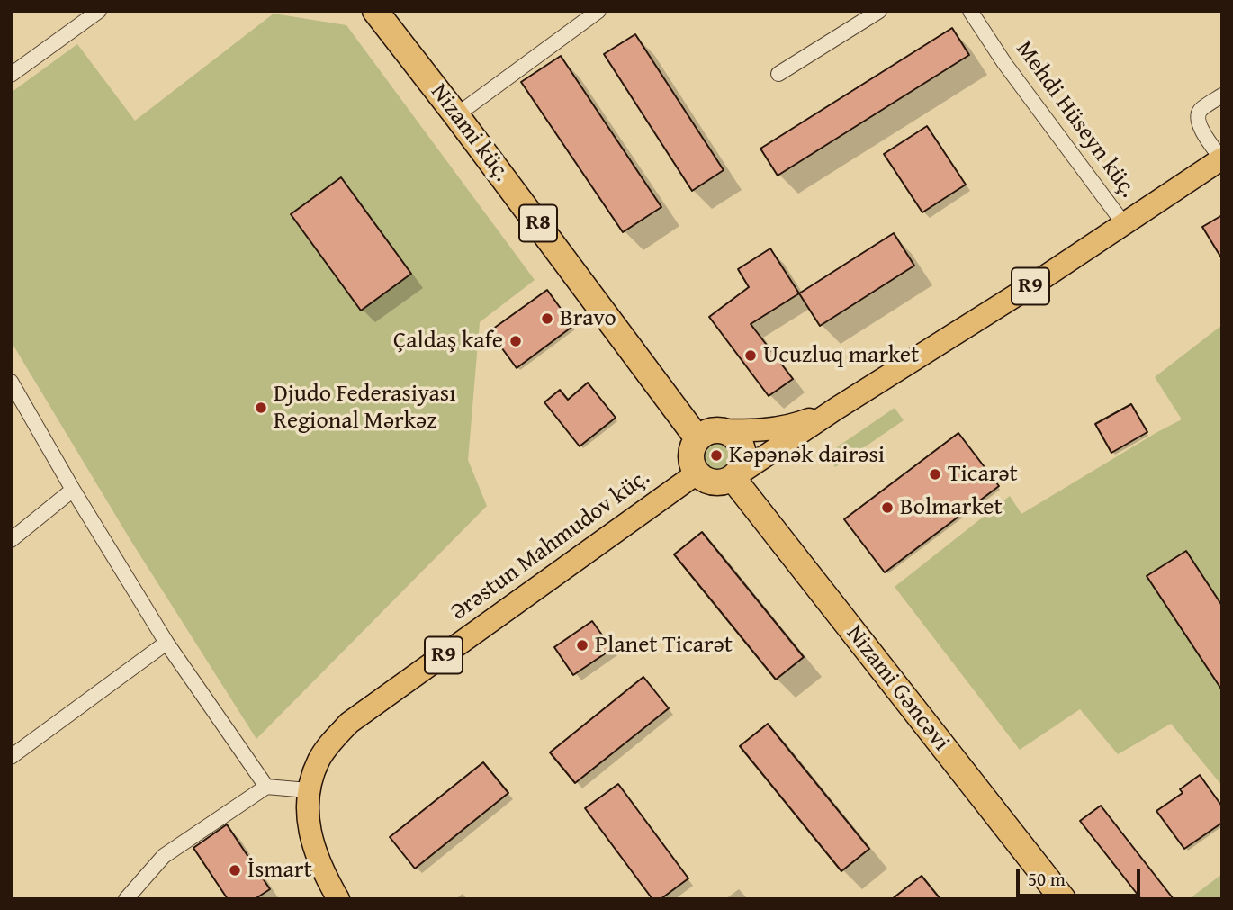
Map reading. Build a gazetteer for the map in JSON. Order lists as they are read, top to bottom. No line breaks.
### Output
{"streets":{"highway":["Nizami küç.","R8","Nizami Gəncəvi"],"main road":["R9","Ərəstun Mahmudov küç."],"street":["Mehdi Hüseyn küç."]},"crossings":[["Mehdi Hüseyn küç.","R9"]],"places":["Bravo","Çaldaş kafe","Ucuzluq market","Djudo Federasiyası Regional Mərkəz","Kəpənək dairəsi","Ticarət","Bolmarket","Planet Ticarət","İsmart"],"scale_bar":"50 m"}
